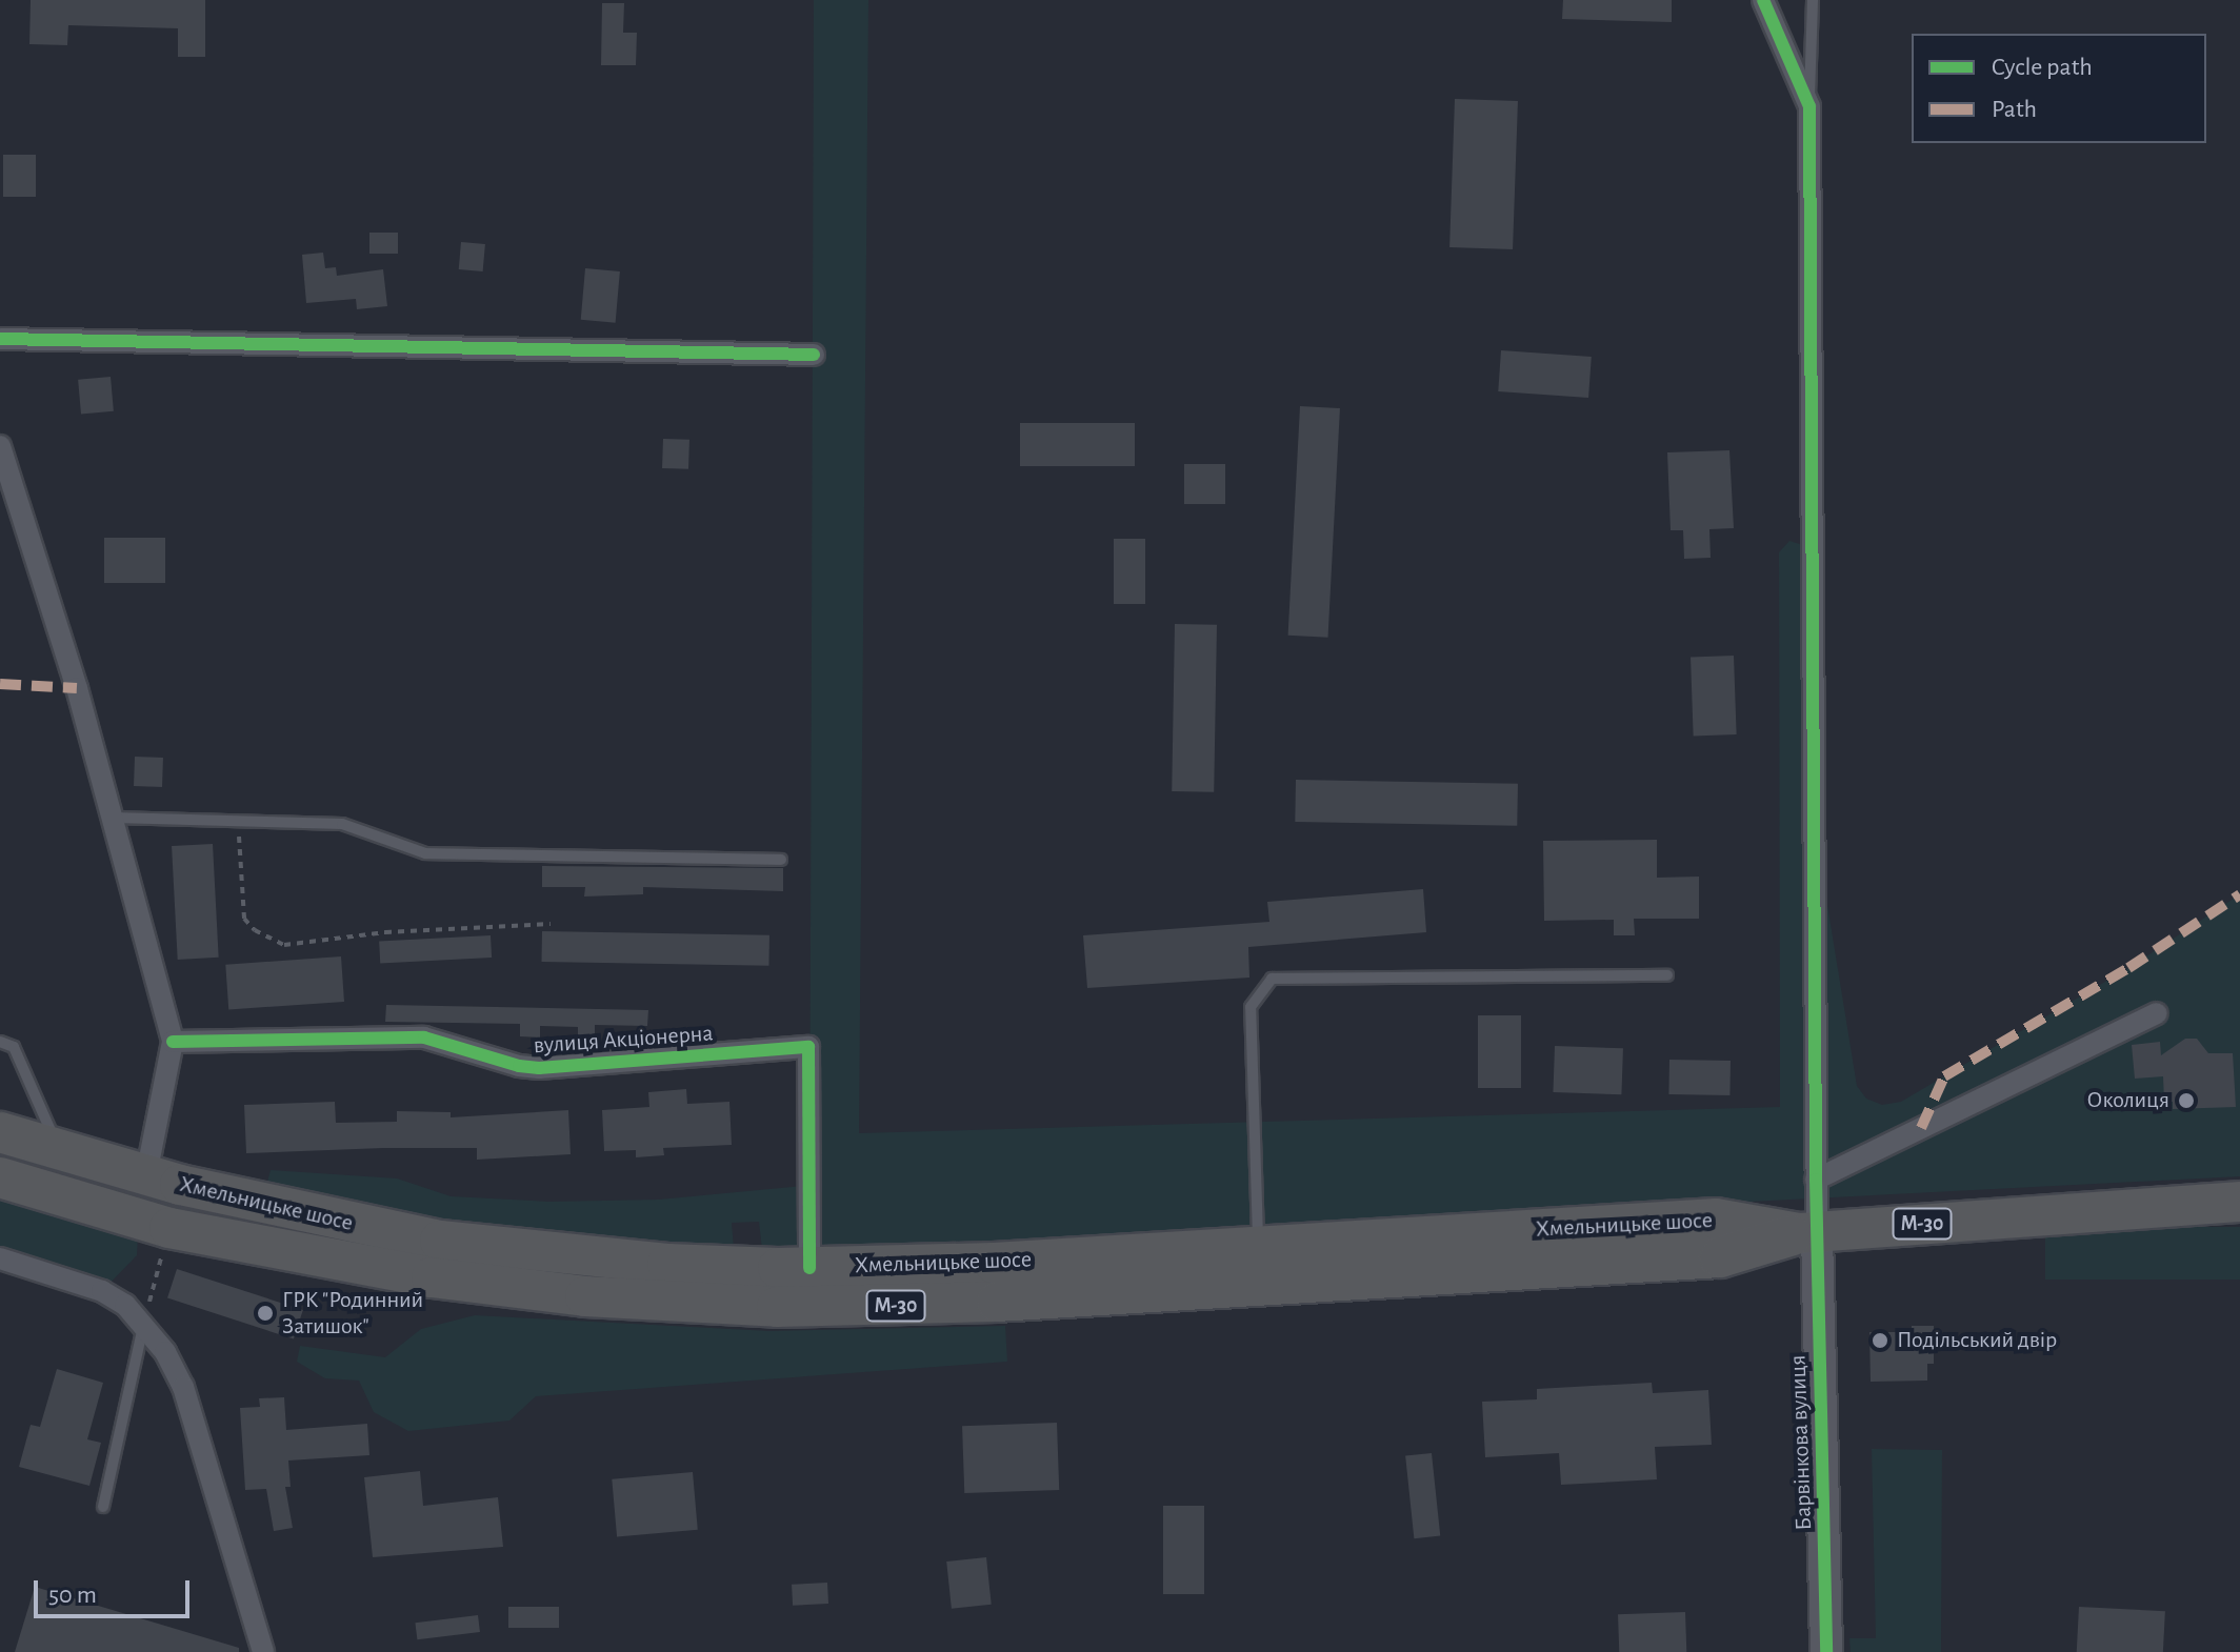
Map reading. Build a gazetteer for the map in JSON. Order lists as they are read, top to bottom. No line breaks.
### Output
{"streets":{"highway":["Хмельницьке шосе","М-30"],"street":["вулиця Акціонерна","Барвінкова вулиця"]},"crossings":[["вулиця Акціонерна","Хмельницьке шосе"],["Хмельницьке шосе","М-30"],["Хмельницьке шосе","Барвінкова вулиця"],["М-30","Барвінкова вулиця"]],"places":["Околиця","ГРК \"Родинний Затишок\"","Подільський двір"],"legend":["Cycle path","Path"],"scale_bar":"50 m"}
